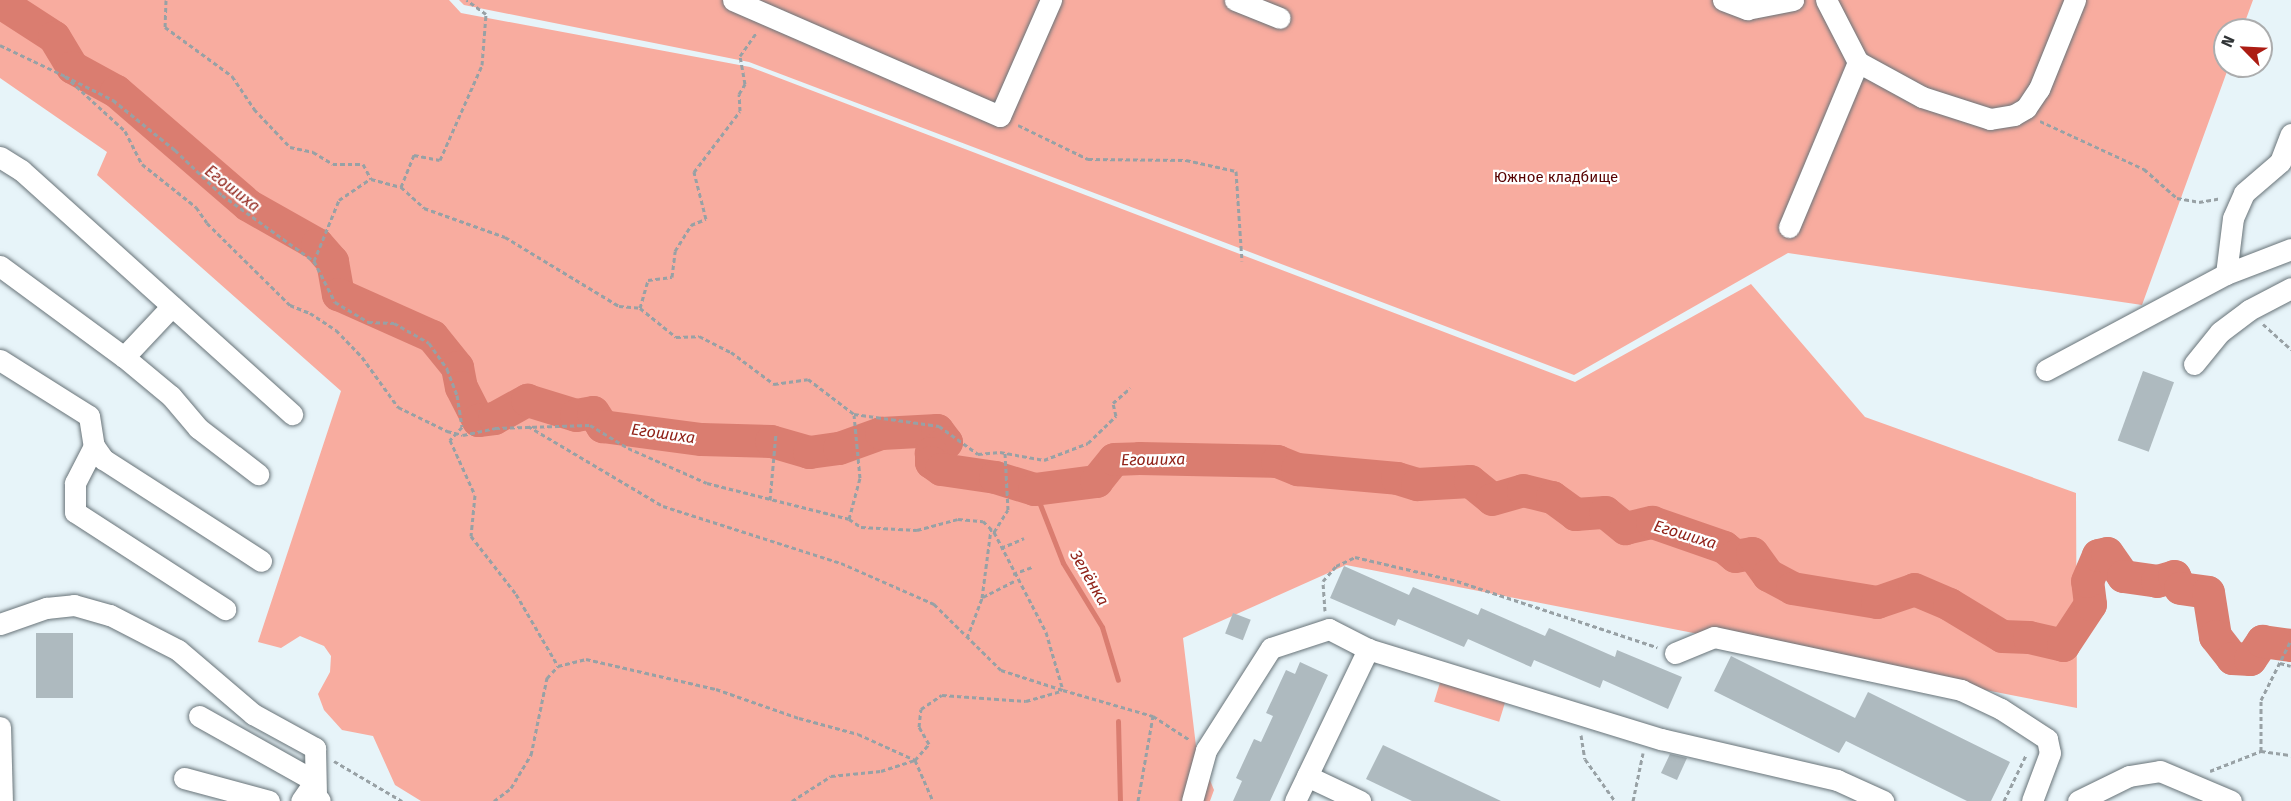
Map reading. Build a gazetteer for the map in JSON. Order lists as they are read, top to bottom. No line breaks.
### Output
{"water":["Егошиха","Зелёнка"],"parks":["Южное кладбище"],"north":"top left"}
